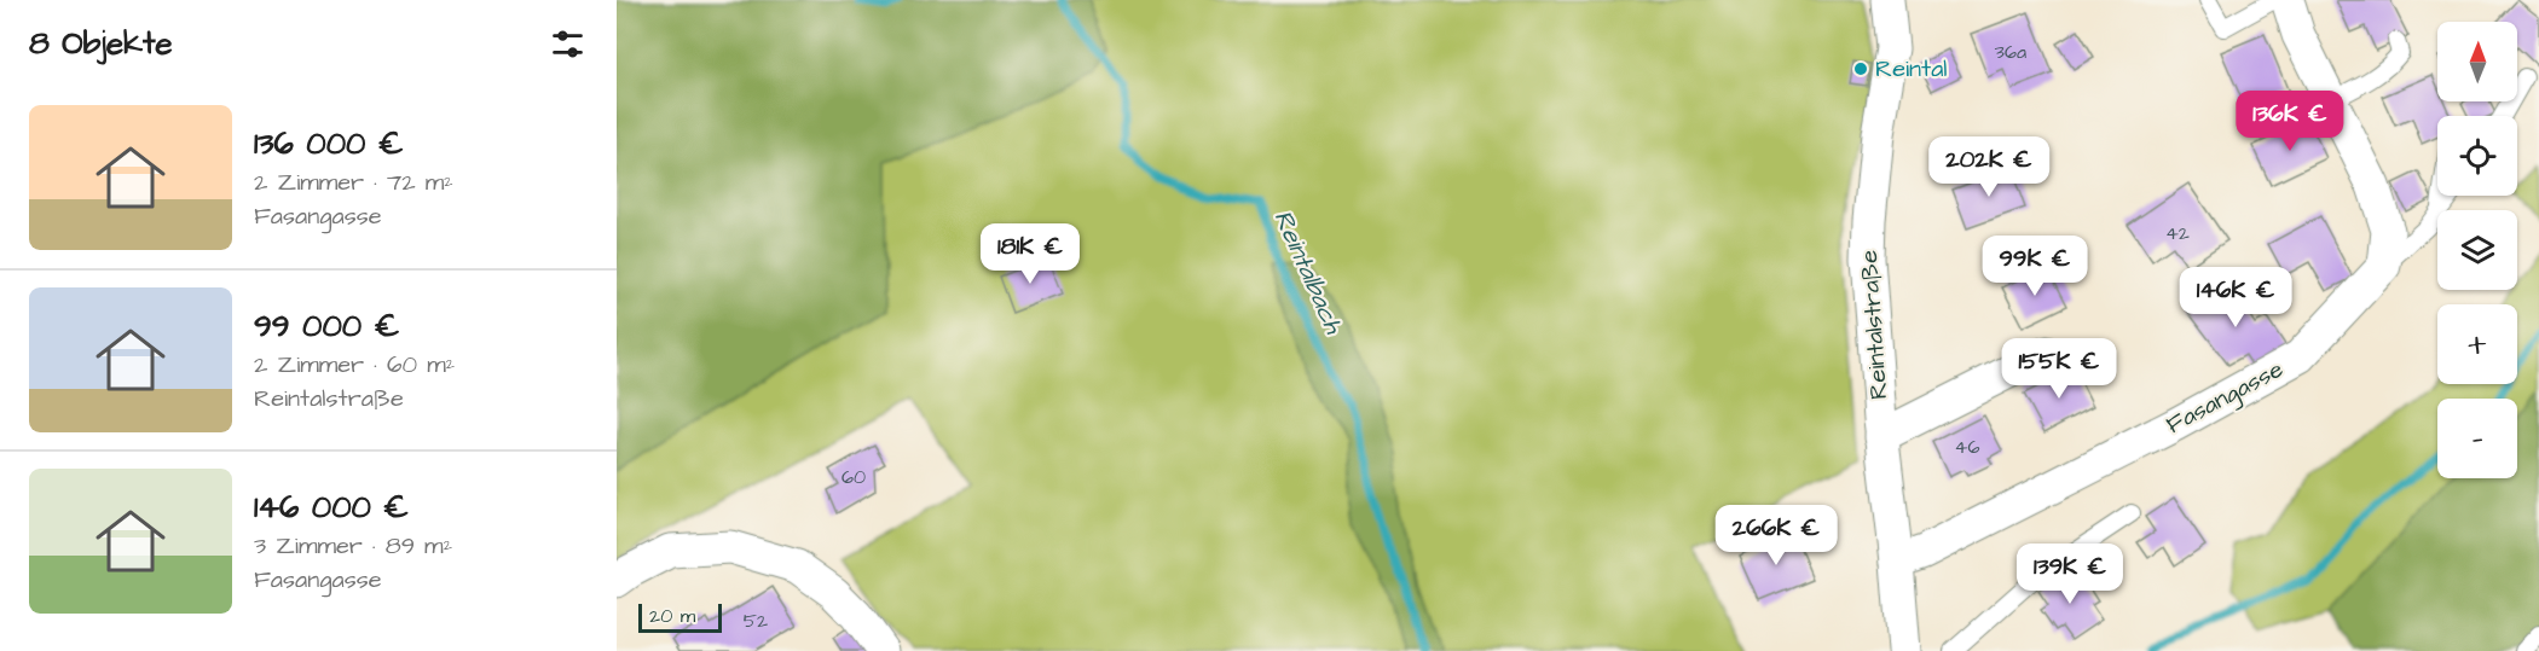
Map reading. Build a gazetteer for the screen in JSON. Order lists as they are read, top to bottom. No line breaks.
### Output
{"streets":{"street":["Reintalstraße","Fasangasse"]},"crossings":[["Reintalstraße","Fasangasse"]],"water":["Reintalbach"],"places":["Reintal"],"house_numbers":["36a","42","46","60","52"],"scale_bar":"20 m","north":"top","page":{"heading":"8 Objekte","map_buttons":["+","−"],"list":[{"name":"136 000 €","note":"2 Zimmer · 72 m² · Fasangasse"},{"name":"99 000 €","note":"2 Zimmer · 60 m² · Reintalstraße"},{"name":"146 000 €","note":"3 Zimmer · 89 m² · Fasangasse"}],"price":["136K €","202K €","181K €","99K €","146K €","155K €","266K €","139K €"],"scale":"20 m"}}
